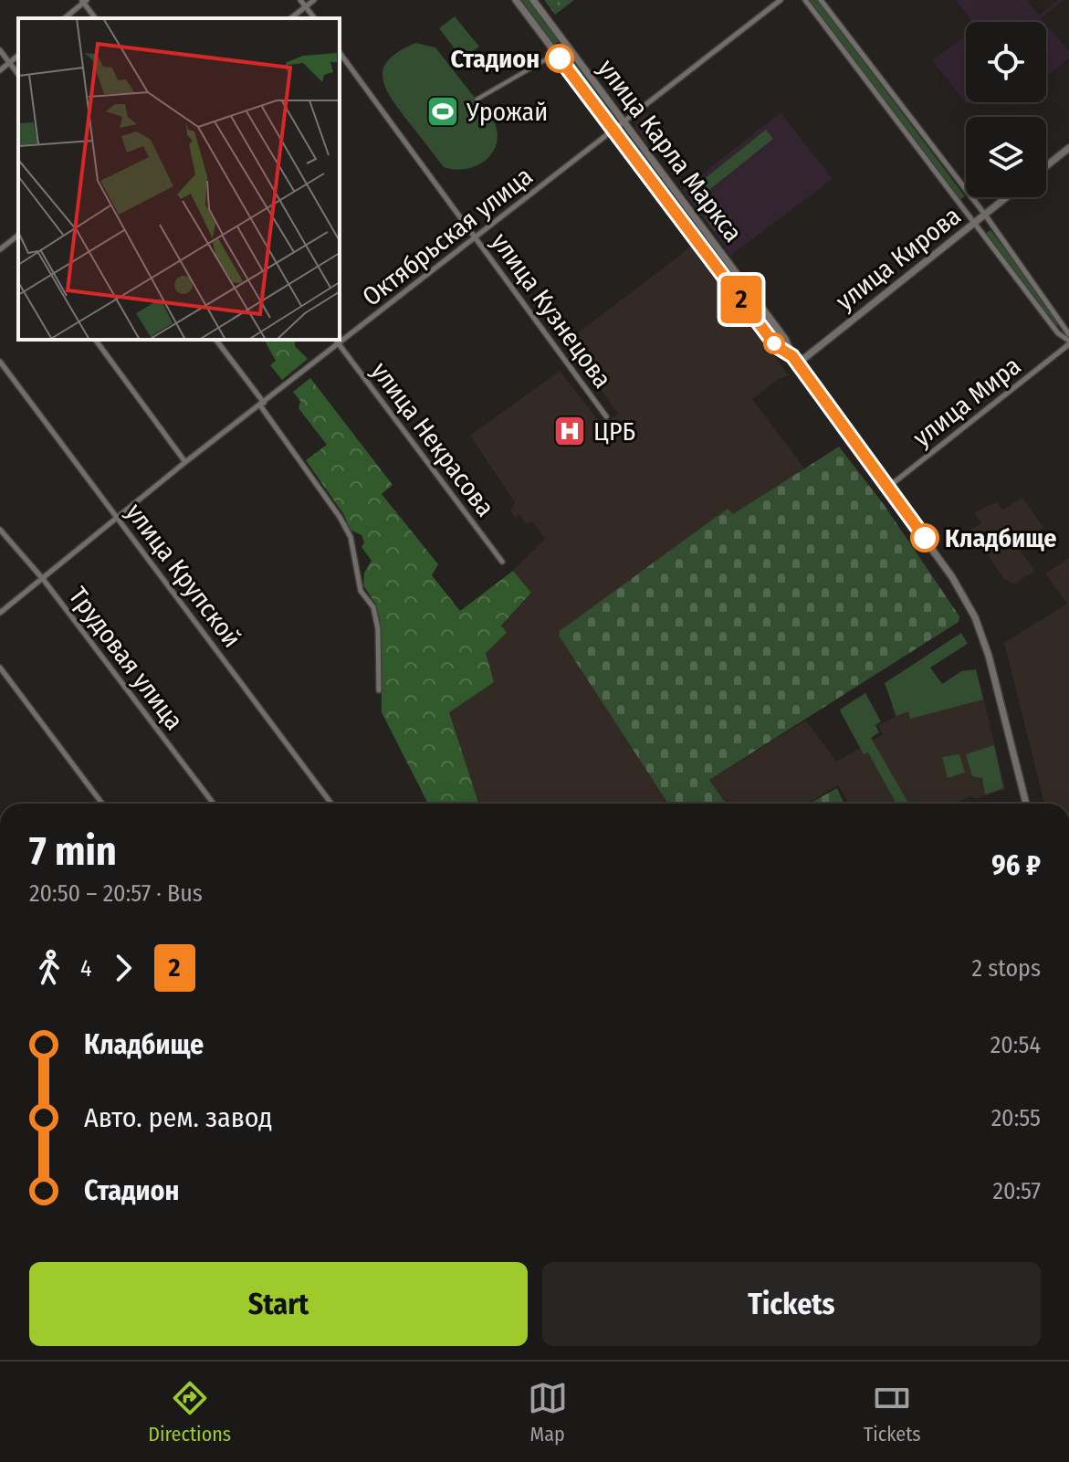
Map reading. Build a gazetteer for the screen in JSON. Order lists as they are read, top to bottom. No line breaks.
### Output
{"streets":{"main road":["улица Карла Маркса","улица Кирова"],"street":["Октябрьская улица","улица Кузнецова","улица Мира","улица Некрасова","улица Крупской","Трудовая улица"]},"crossings":[["улица Карла Маркса","Октябрьская улица"],["улица Карла Маркса","улица Кирова"],["улица Карла Маркса","улица Мира"],["Октябрьская улица","улица Кузнецова"],["Октябрьская улица","улица Некрасова"],["Октябрьская улица","улица Крупской"],["Октябрьская улица","Трудовая улица"]],"places":{"other":["Стадион","Кладбище"],"sports":["Урожай"],"hospital":["ЦРБ"]},"lines":["bus line 2"],"page":{"on_map":"2","heading":["7 min","20:50 – 20:57 · Bus","96 ₽"],"legs":["4","2","2 stops"],"list":[{"name":"Кладбище","value":"20:54"},{"name":"Авто. рем. завод","value":"20:55"},{"name":"Стадион","value":"20:57"}],"buttons":["Start","Tickets"],"tabs":["Directions","Map","Tickets"]}}
